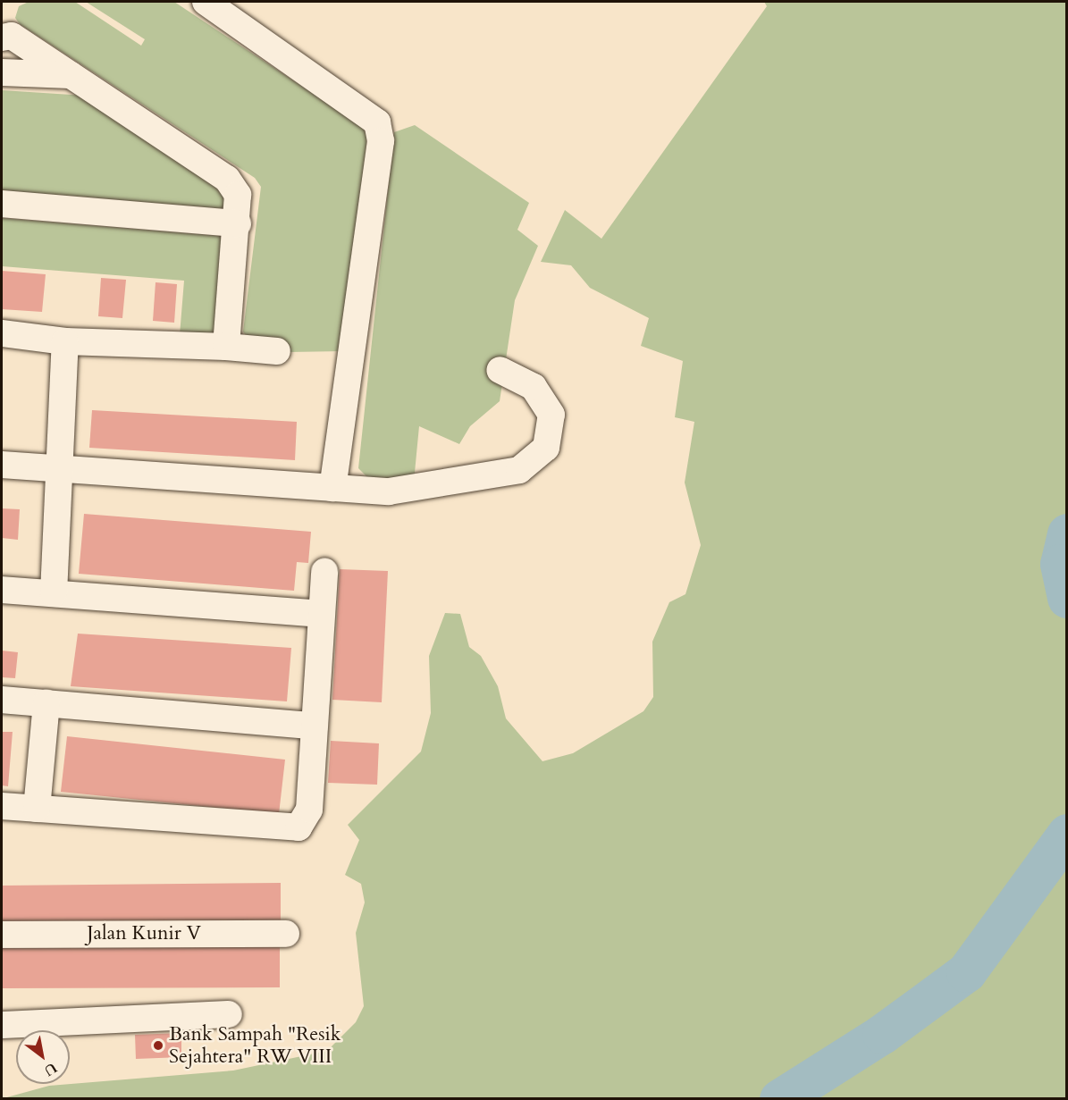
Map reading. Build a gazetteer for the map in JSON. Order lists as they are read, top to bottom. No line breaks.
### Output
{"streets":{"street":["Jalan Kunir V"]},"places":["Bank Sampah \"Resik Sejahtera\" RW VIII"],"north":"bottom right"}
